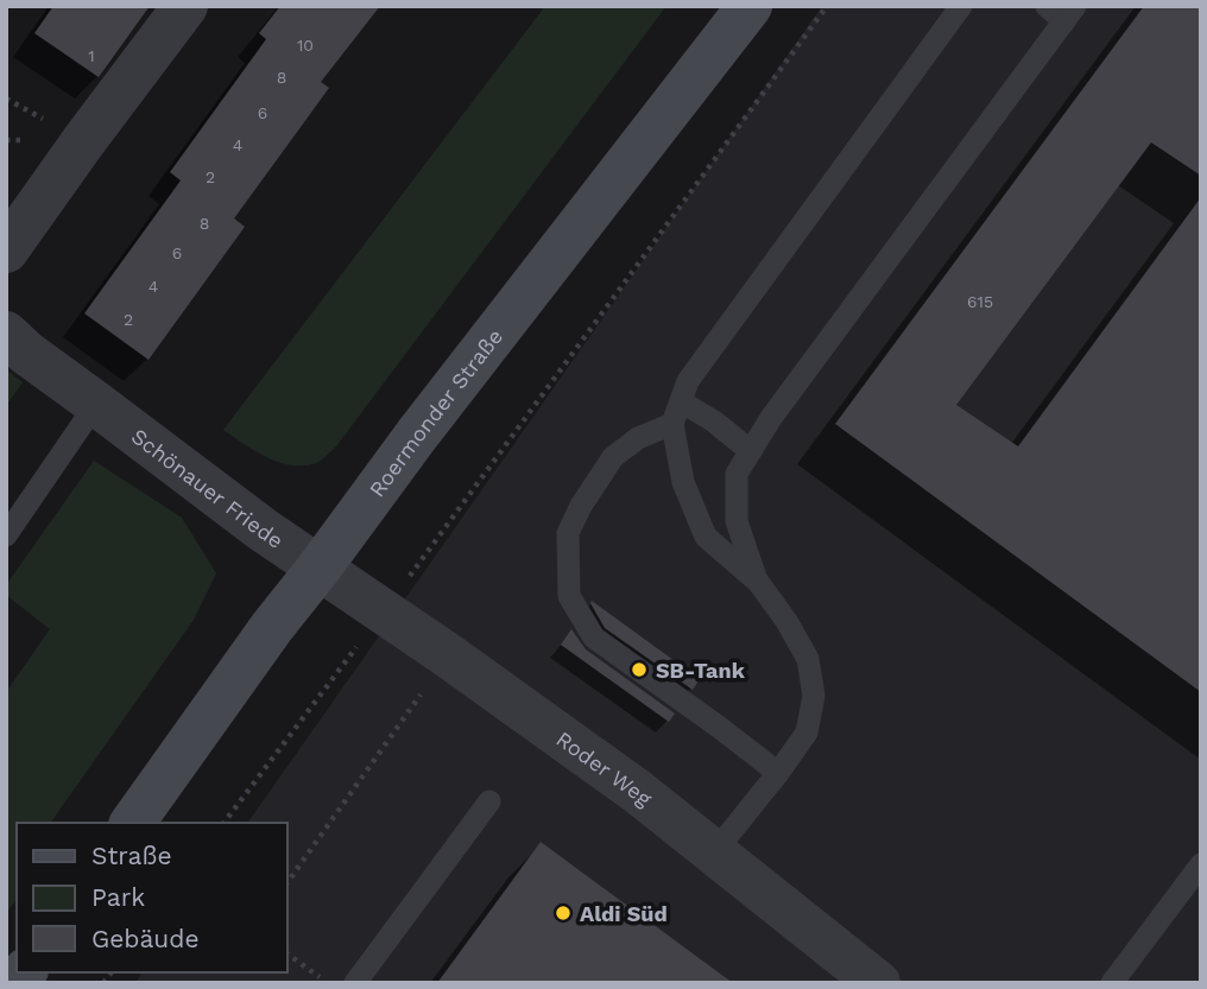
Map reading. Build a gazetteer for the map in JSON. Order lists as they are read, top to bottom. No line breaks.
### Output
{"streets":{"main road":["Roermonder Straße"],"street":["Schönauer Friede","Roder Weg"]},"crossings":[["Roermonder Straße","Schönauer Friede"],["Roermonder Straße","Roder Weg"],["Schönauer Friede","Roder Weg"]],"places":["SB-Tank","Aldi Süd"],"house_numbers":["10","1","8","6","4","2","8","6","4","615","2"],"legend":["Straße","Park","Gebäude"]}
